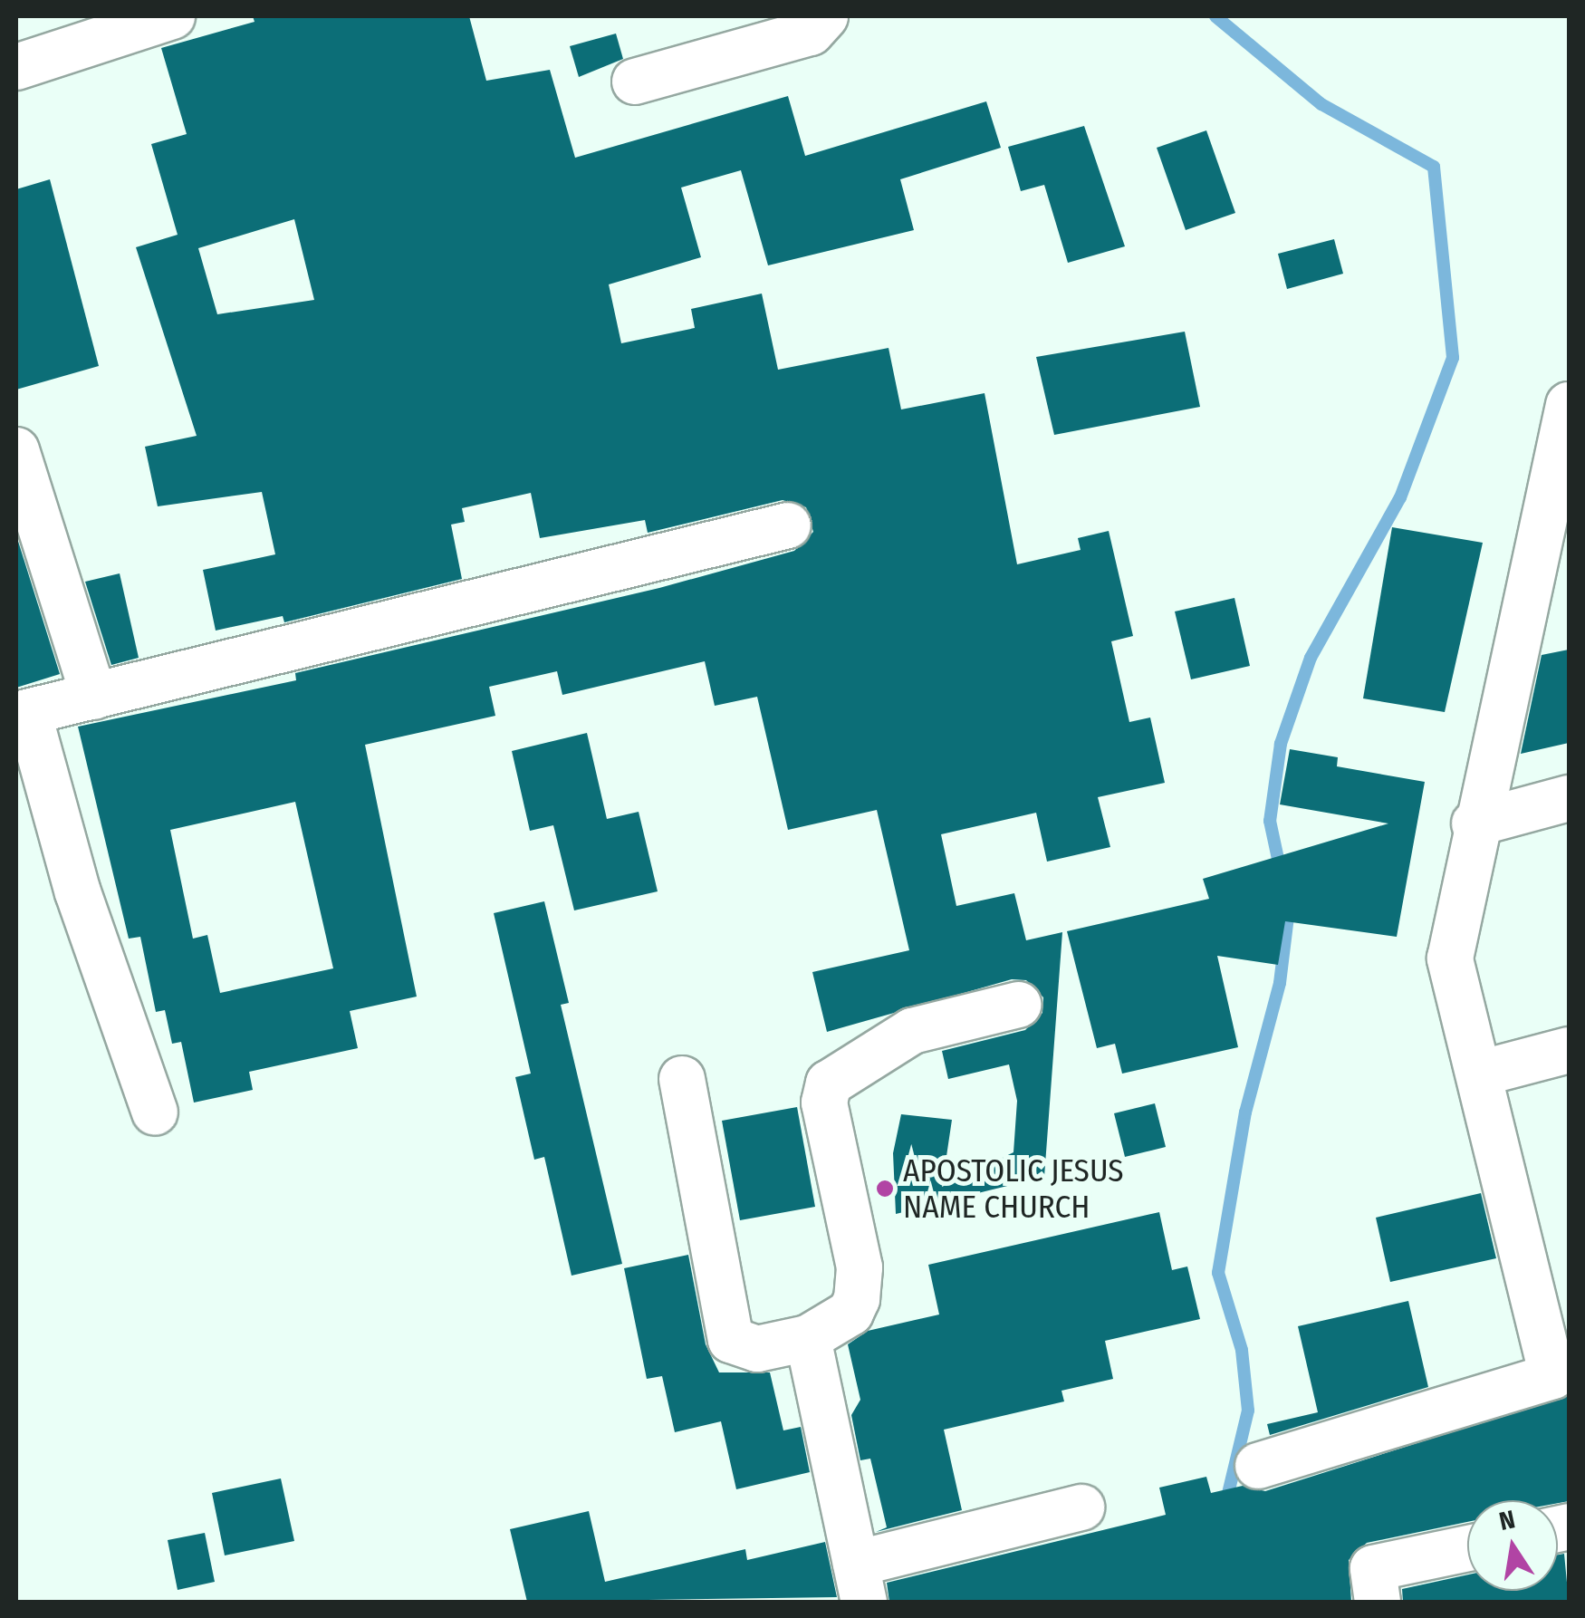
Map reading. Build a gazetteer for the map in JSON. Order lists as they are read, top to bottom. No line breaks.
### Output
{"places":["APOSTOLIC JESUS NAME CHURCH"],"north":"top"}
